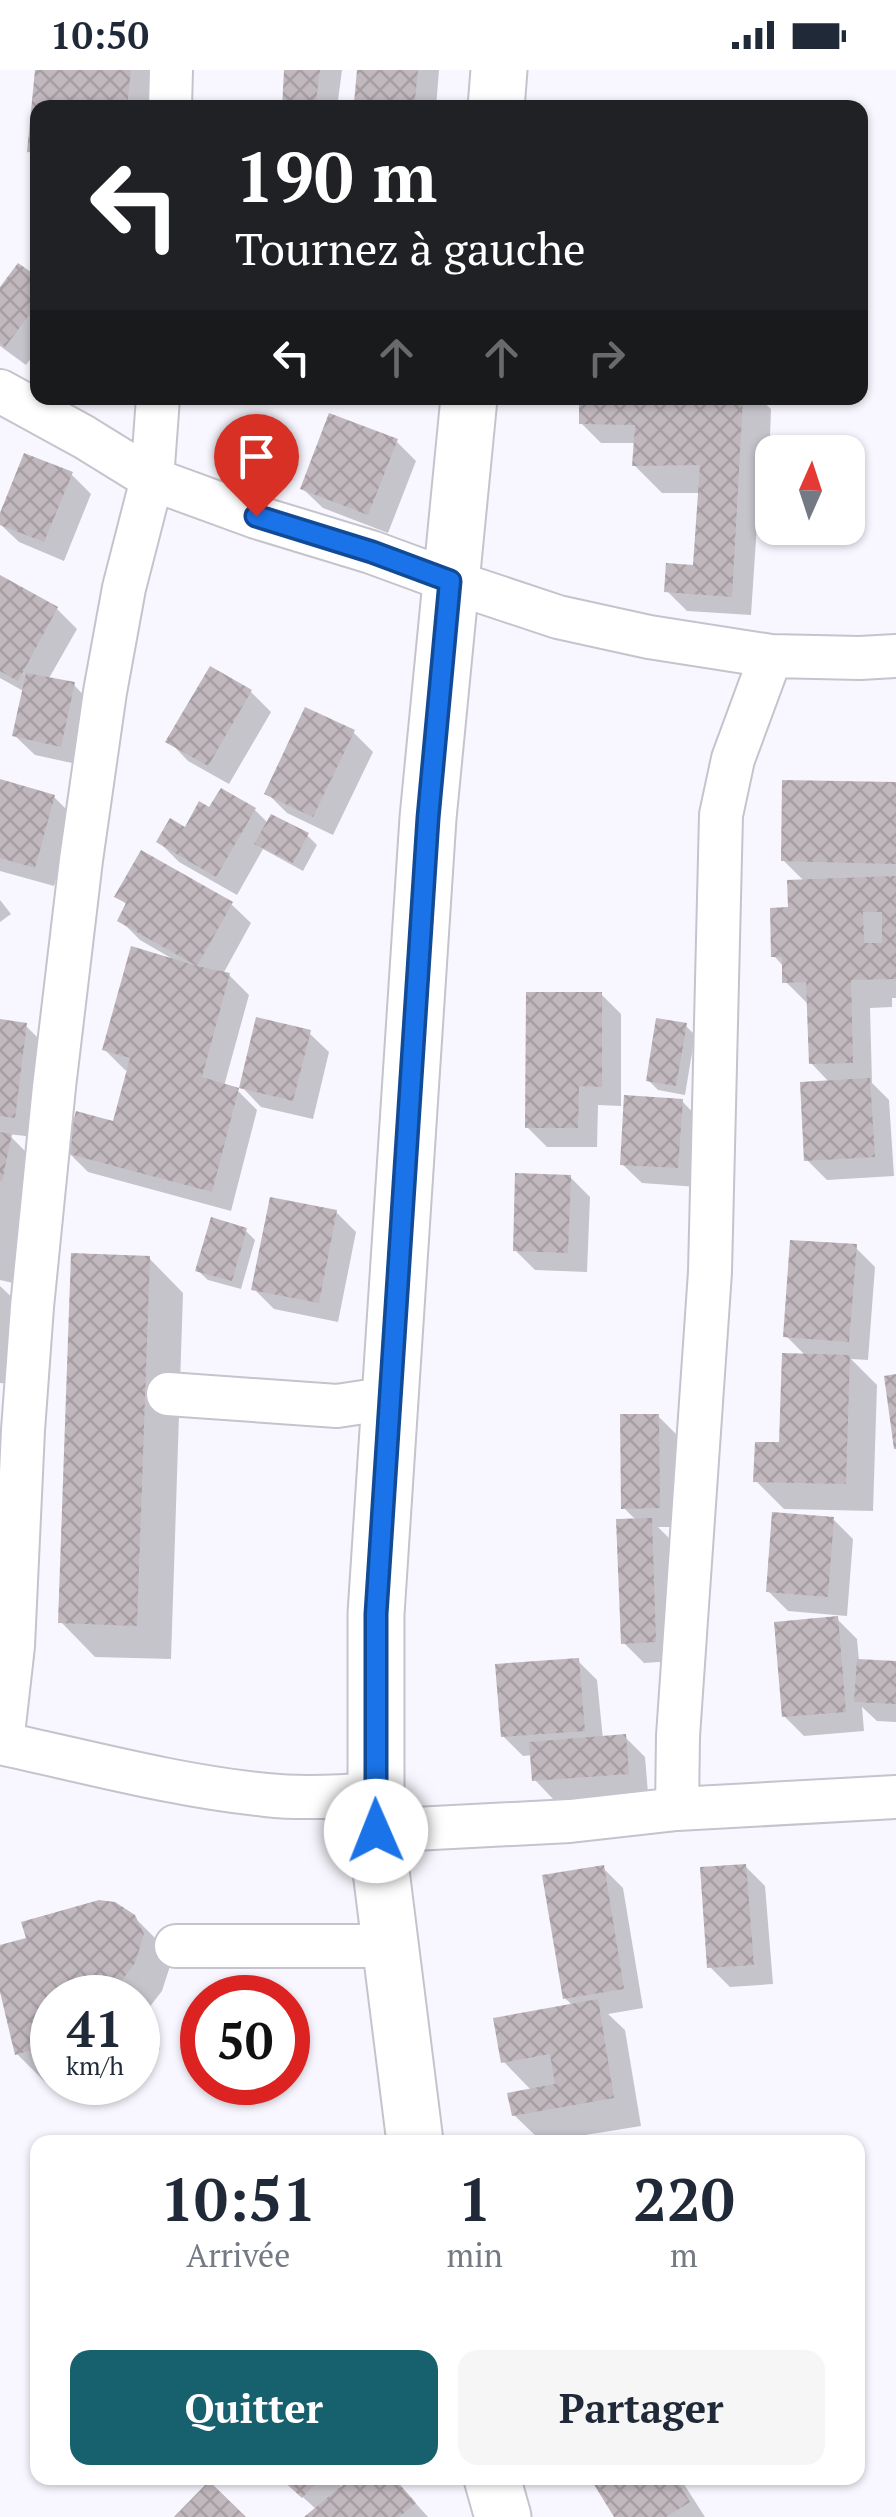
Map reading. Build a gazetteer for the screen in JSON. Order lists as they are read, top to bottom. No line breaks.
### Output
{"north":"top","page":{"status":"10:50","turn":["190 m","Tournez à gauche"],"speed":"41 km/h","limit":"50","eta":["10:51","Arrivée","1","min","220","m"],"buttons":["Quitter","Partager"]}}
